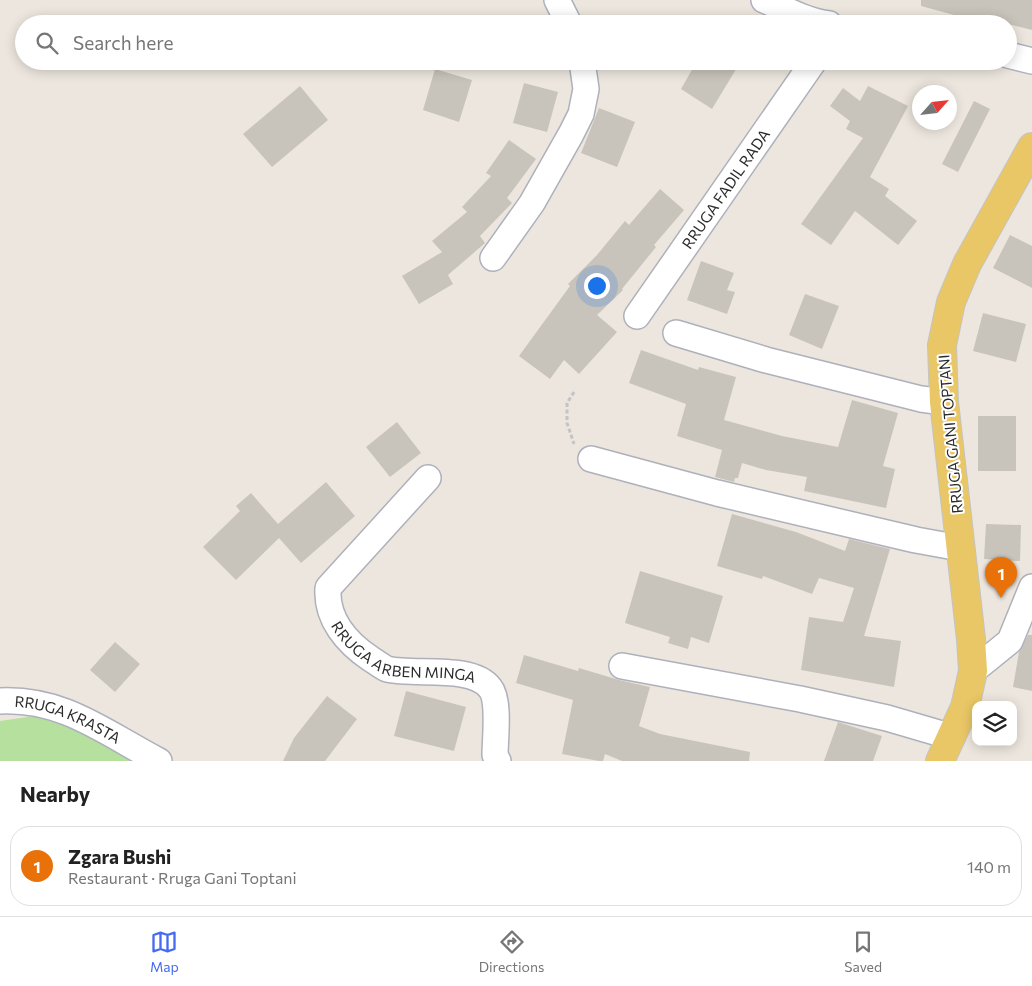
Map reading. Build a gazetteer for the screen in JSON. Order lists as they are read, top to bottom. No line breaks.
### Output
{"streets":{"main road":["RRUGA GANI TOPTANI"],"street":["RRUGA FADIL RADA","RRUGA ARBEN MINGA","RRUGA KRASTA"]},"north":"top right","page":{"search":"Search here","pins":"1","heading":"Nearby","list":[{"mark":"1","name":"Zgara Bushi","note":"Restaurant · Rruga Gani Toptani","value":"140 m"}],"nav":["Map","Directions","Saved"]}}
